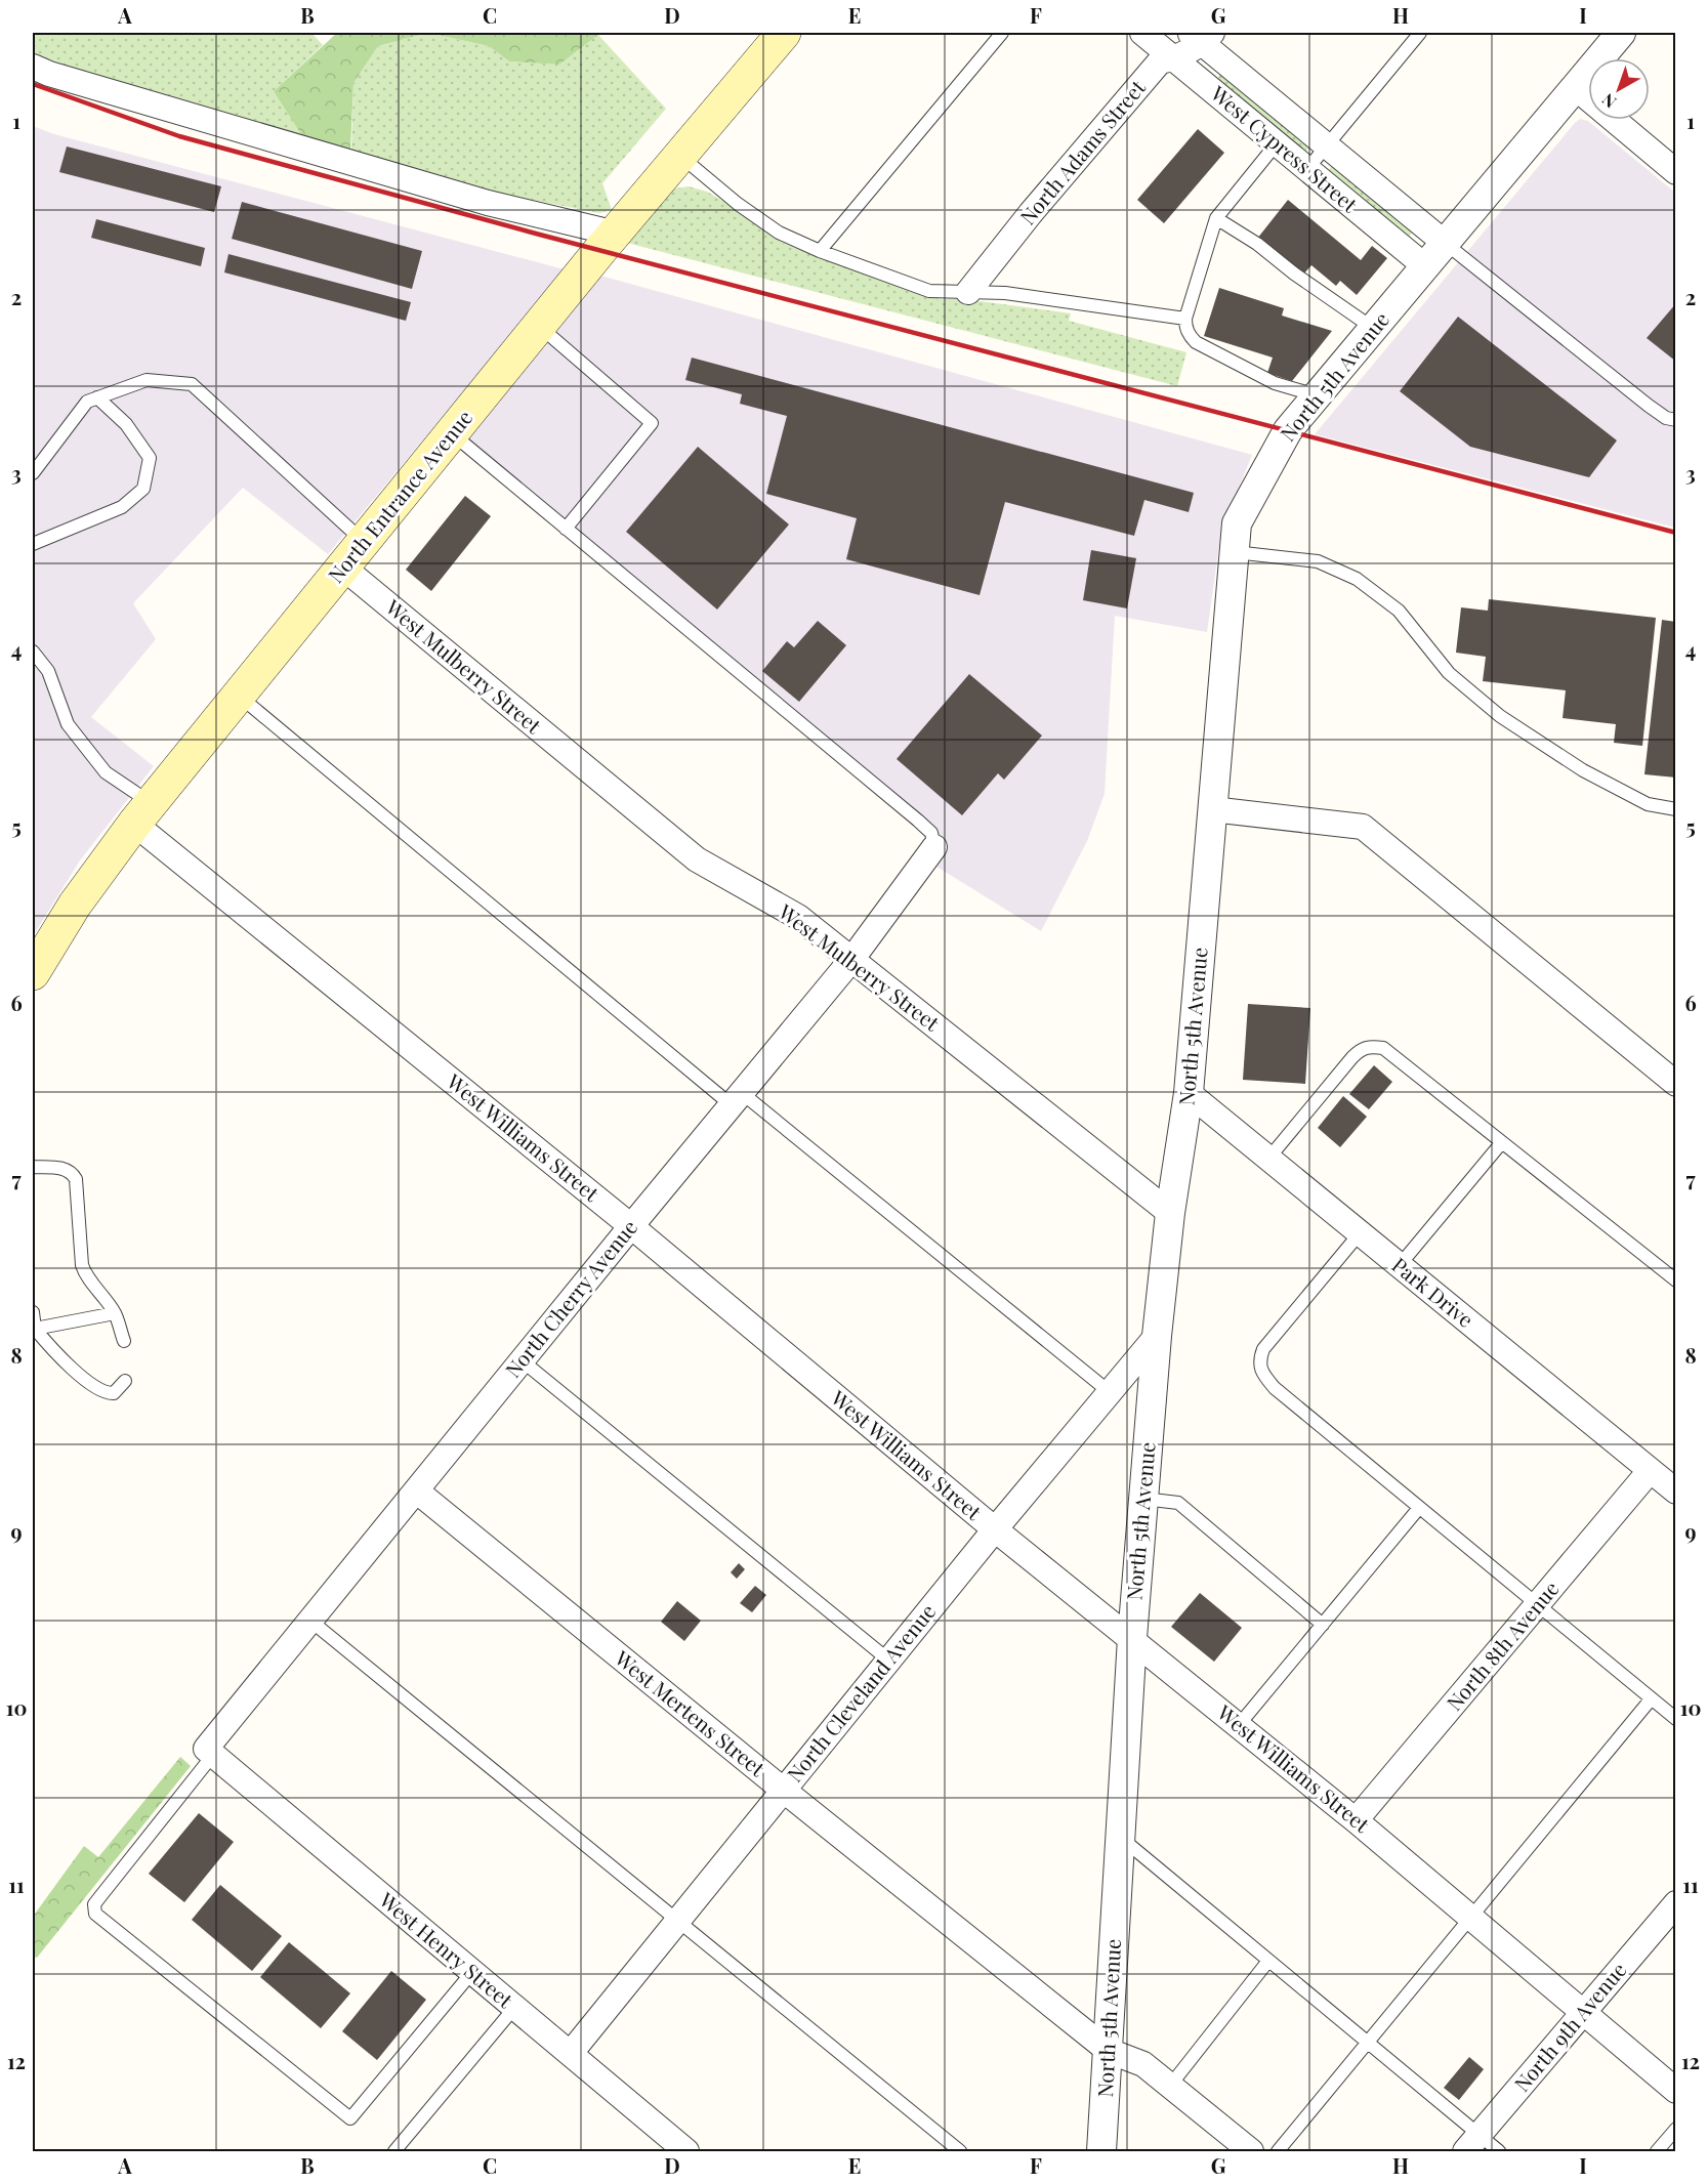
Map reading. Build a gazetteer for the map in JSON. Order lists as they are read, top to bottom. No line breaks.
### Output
{"streets":{"main road":["North Entrance Avenue"],"street":["West Cypress Street","North Adams Street","North 5th Avenue","West Mulberry Street","West Williams Street","Park Drive","North Cherry Avenue","North 8th Avenue","North Cleveland Avenue","West Mertens Street","West Henry Street","North 9th Avenue"]},"crossings":[["West Cypress Street","North Adams Street"],["West Cypress Street","North 5th Avenue"],["North 5th Avenue","West Mulberry Street"],["North 5th Avenue","West Williams Street"],["North 5th Avenue","Park Drive"],["North 5th Avenue","North Cleveland Avenue"],["North 5th Avenue","West Mertens Street"],["North Entrance Avenue","West Mulberry Street"],["North Entrance Avenue","West Williams Street"],["West Mulberry Street","North Cherry Avenue"],["West Williams Street","North Cherry Avenue"],["West Williams Street","North 8th Avenue"],["West Williams Street","North Cleveland Avenue"],["West Williams Street","North 9th Avenue"],["Park Drive","North 8th Avenue"],["North Cherry Avenue","West Mertens Street"],["North Cherry Avenue","West Henry Street"],["North Cleveland Avenue","West Mertens Street"],["North Cleveland Avenue","West Henry Street"]],"north":"bottom left","grid":{"columns":["A","B","C","D","E","F","G","H","I"],"rows":["1","2","3","4","5","6","7","8","9","10","11","12"]}}
